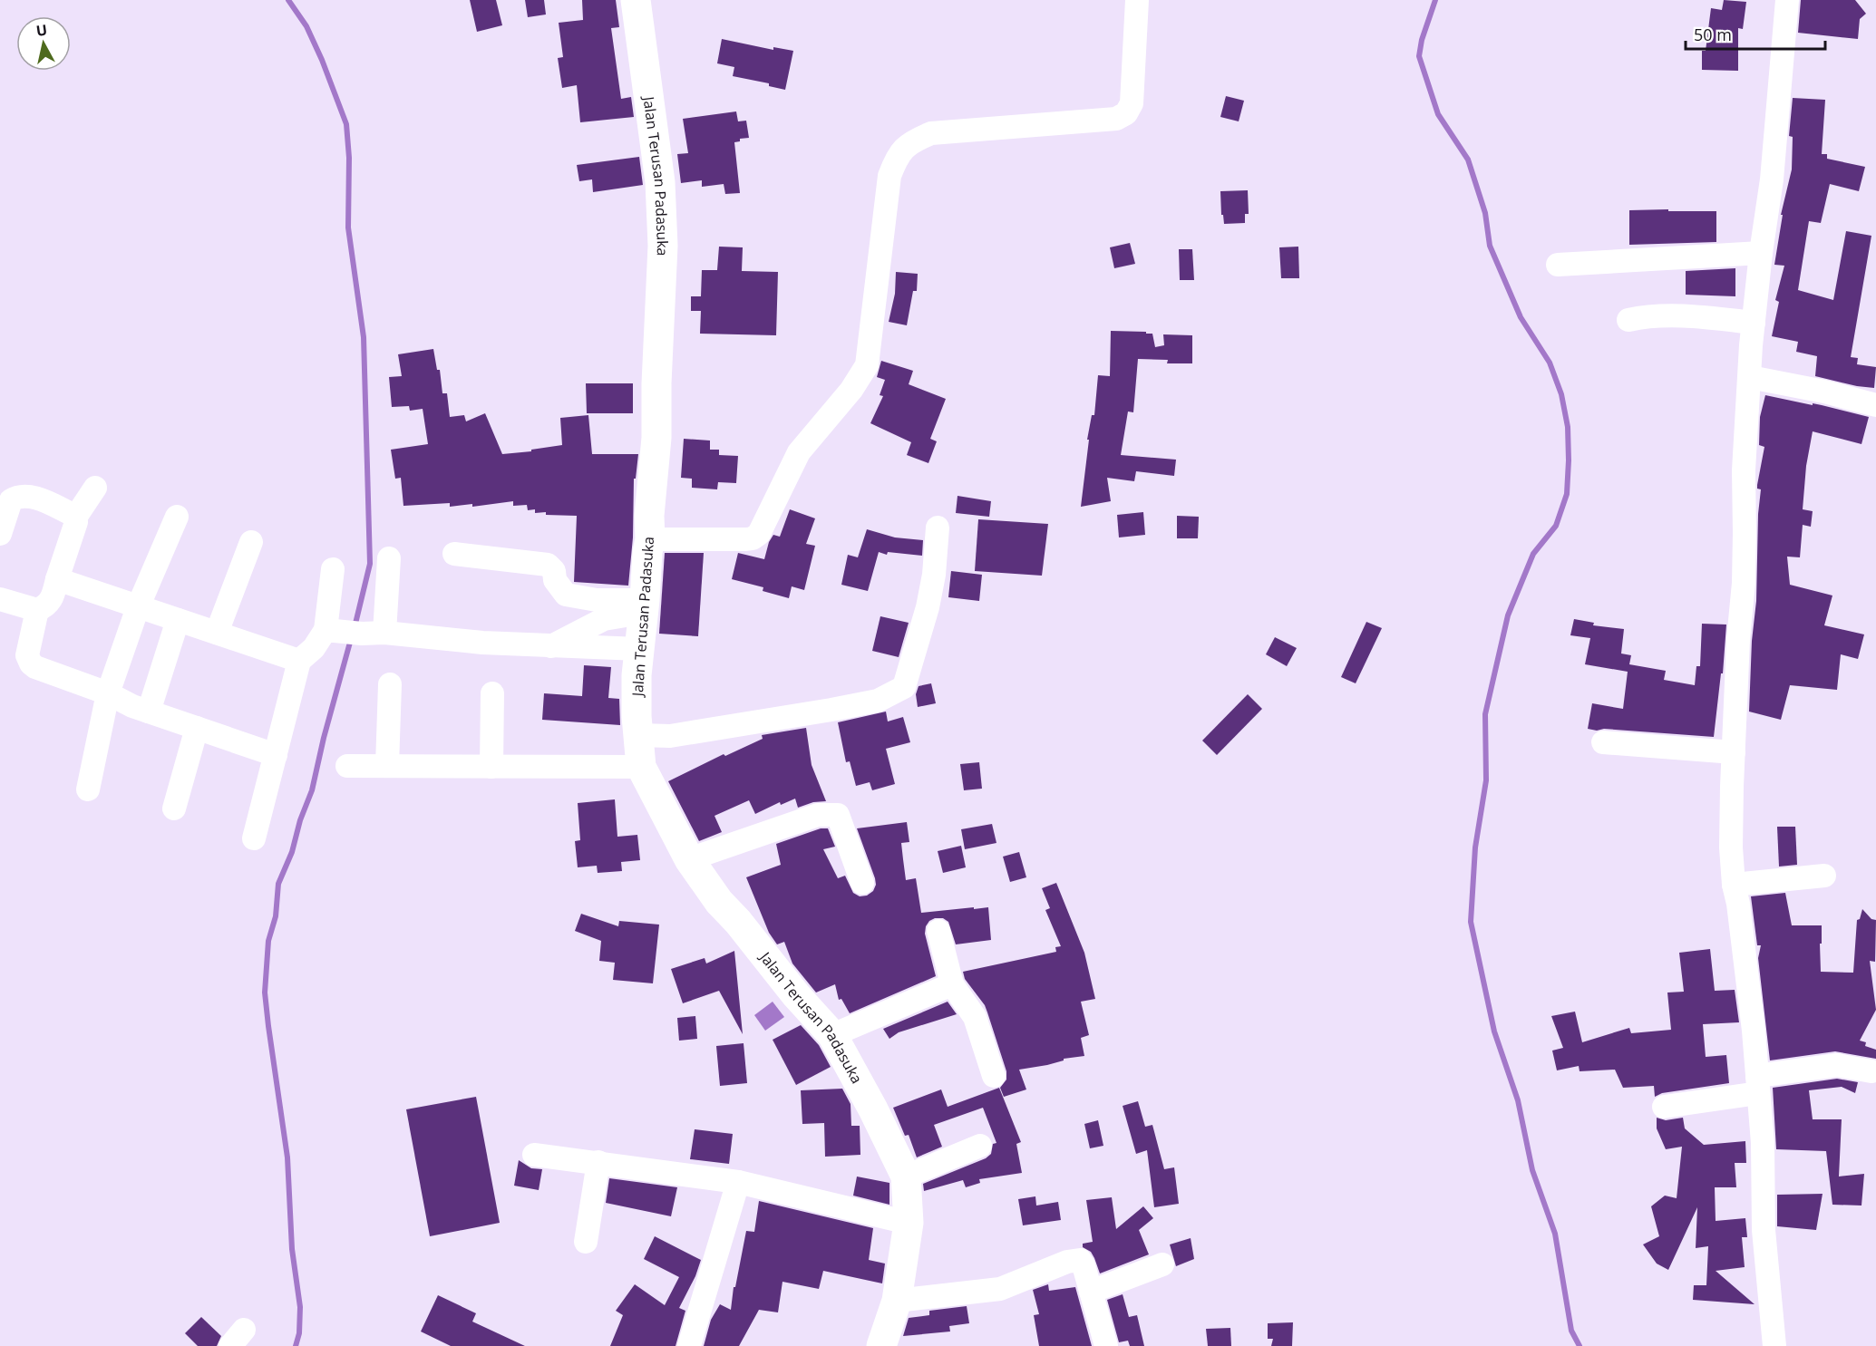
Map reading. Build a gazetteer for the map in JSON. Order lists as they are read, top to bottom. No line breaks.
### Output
{"streets":{"street":["Jalan Terusan Padasuka"]},"scale_bar":"50 m","north":"top"}
